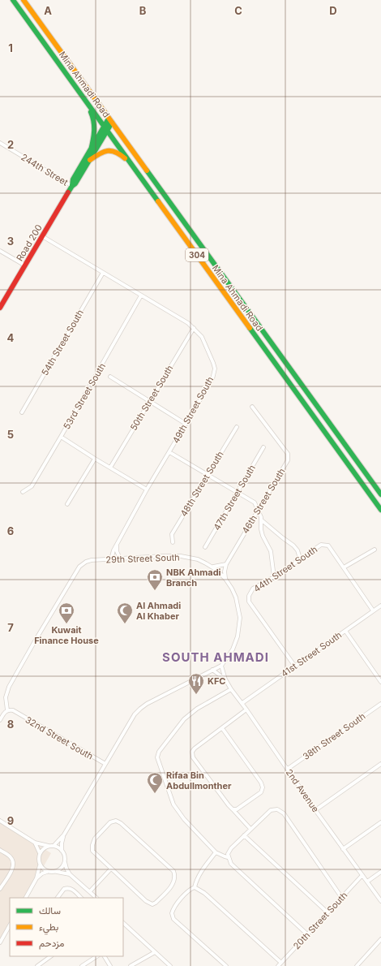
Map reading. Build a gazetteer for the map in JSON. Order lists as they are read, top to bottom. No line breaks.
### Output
{"streets":{"main road":["Mina Ahmadi Road","Road 200","304"],"street":["244th Street","54th Street South","53rd Street South","50th Street South","49th Street South","48th Street South","47th Street South","46th Street South","29th Street South","44th Street South","41st Street South","38th Street South","32nd Street South","2nd Avenue","20th Street South"]},"crossings":[["Mina Ahmadi Road","Road 200"],["244th Street","Road 200"],["Road 200","49th Street South"],["54th Street South","49th Street South"],["53rd Street South","49th Street South"],["50th Street South","49th Street South"],["49th Street South","29th Street South"],["46th Street South","29th Street South"],["29th Street South","32nd Street South"],["29th Street South","2nd Avenue"],["44th Street South","41st Street South"],["41st Street South","2nd Avenue"],["38th Street South","2nd Avenue"],["2nd Avenue","20th Street South"]],"districts":["SOUTH AHMADI"],"places":{"bank":["NBK Ahmadi Branch","Kuwait Finance House"],"mosque":["Al Ahmadi Al Khaber","Rifaa Bin Abdullmonther"],"restaurant":["KFC"]},"legend":["سالك","بطيء","مزدحم"],"grid":{"columns":["A","B","C","D"],"rows":["1","2","3","4","5","6","7","8","9"]}}
